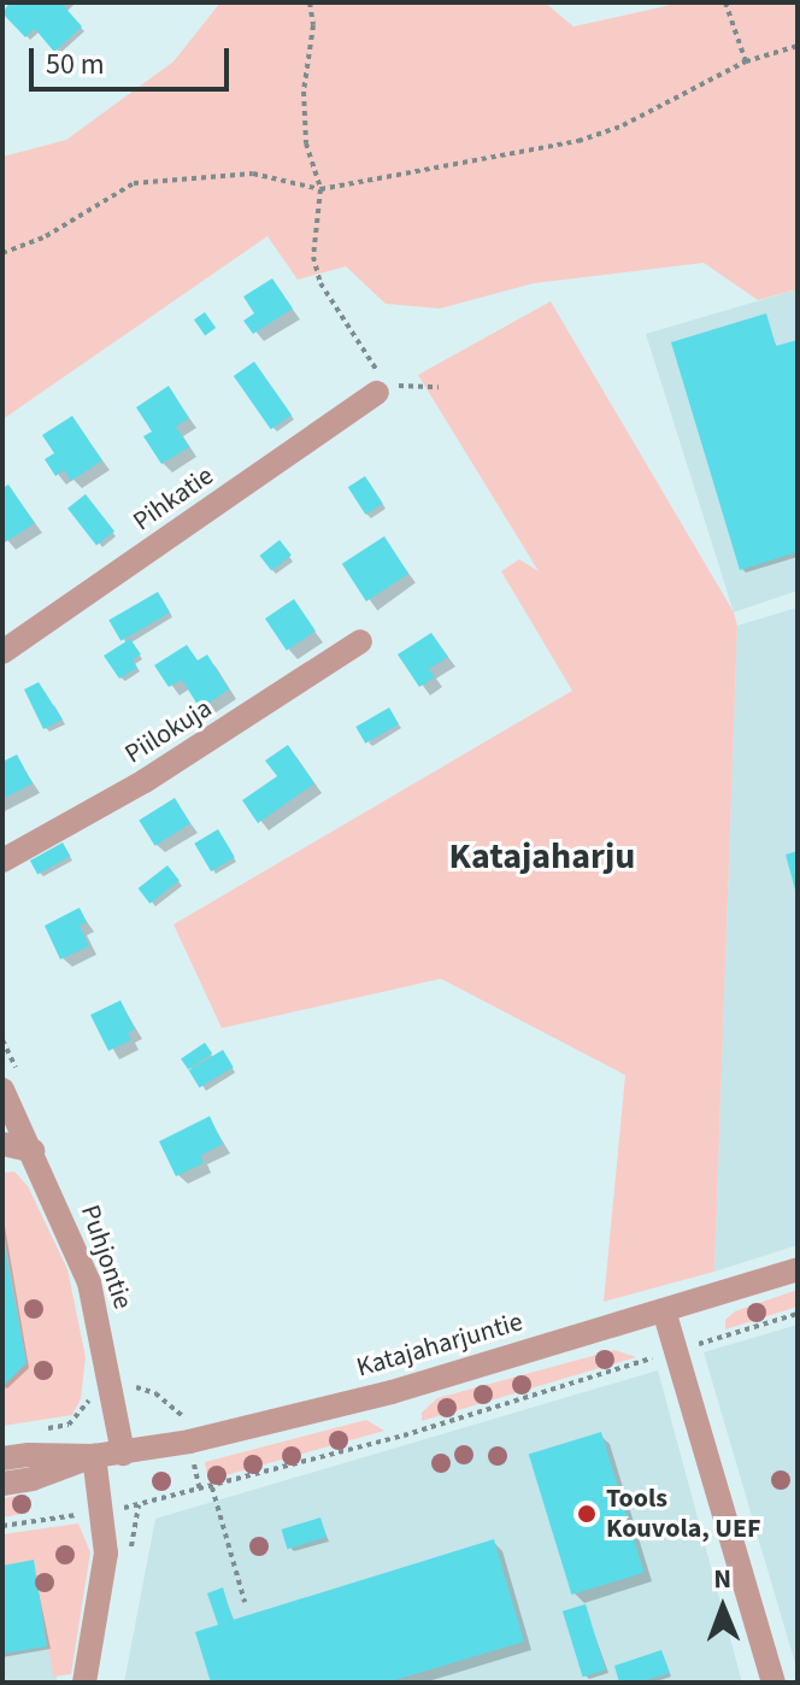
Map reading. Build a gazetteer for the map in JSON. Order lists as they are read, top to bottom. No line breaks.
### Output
{"streets":{"street":["Pihkatie","Piilokuja","Puhjontie","Katajaharjuntie"]},"crossings":[["Puhjontie","Katajaharjuntie"]],"districts":["Katajaharju"],"places":["Tools Kouvola, UEF"],"scale_bar":"50 m","north":"top"}
